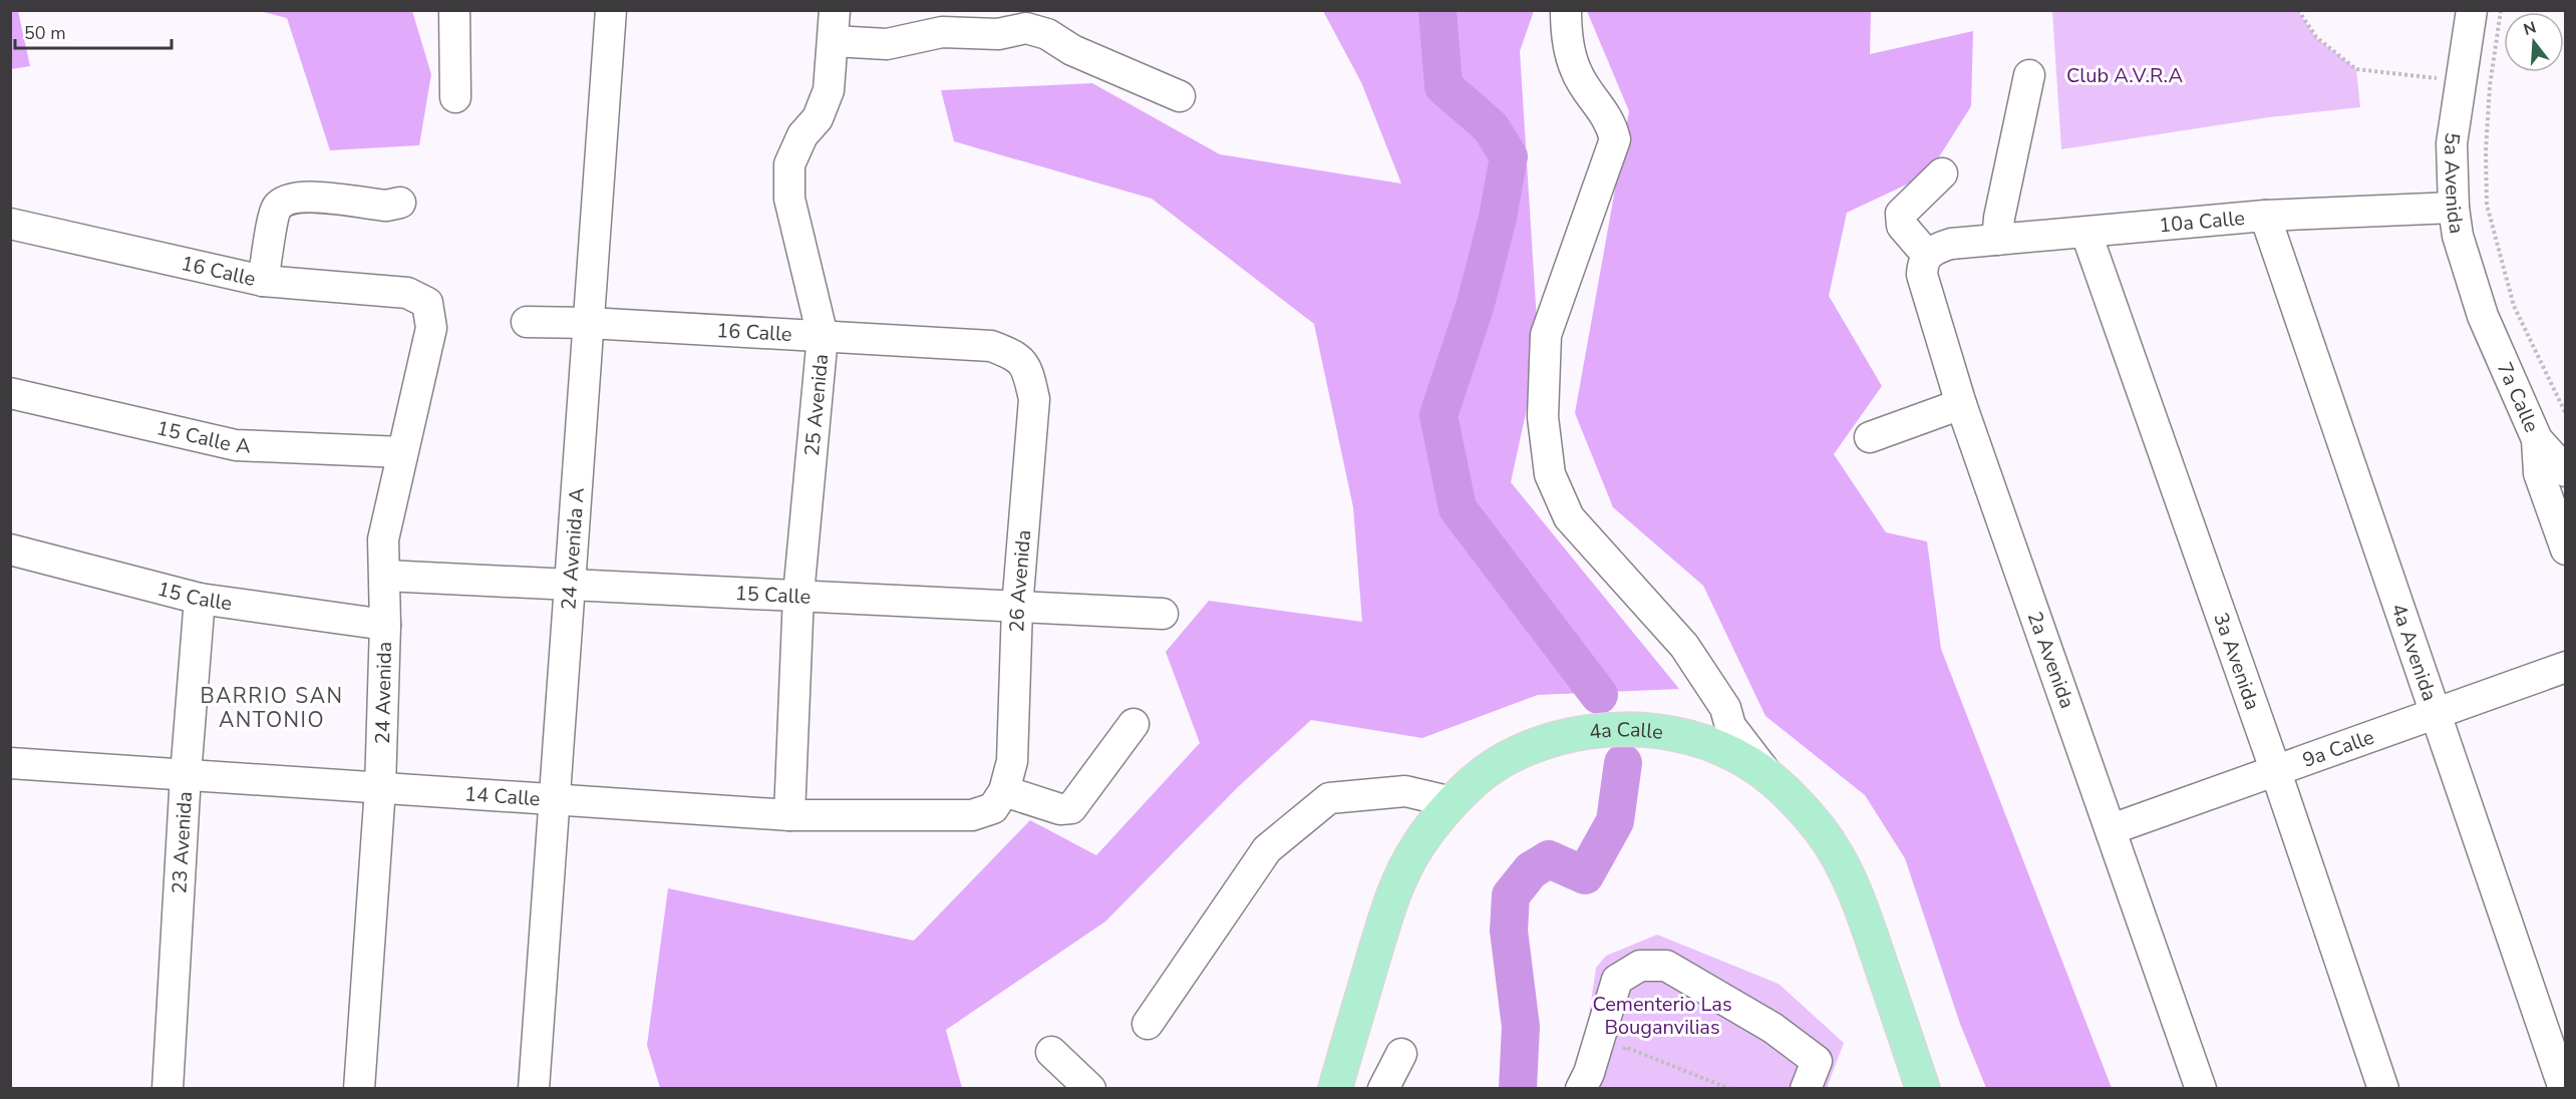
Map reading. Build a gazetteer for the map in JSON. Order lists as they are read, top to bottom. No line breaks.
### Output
{"streets":{"main road":["4a Calle"],"street":["5a Avenida","10a Calle","16 Calle","7a Calle","25 Avenida","15 Calle A","24 Avenida A","26 Avenida","15 Calle","4a Avenida","2a Avenida","3a Avenida","24 Avenida","9a Calle","14 Calle","23 Avenida"]},"crossings":[["5a Avenida","10a Calle"],["5a Avenida","7a Calle"],["10a Calle","4a Avenida"],["10a Calle","2a Avenida"],["10a Calle","3a Avenida"],["16 Calle","25 Avenida"],["16 Calle","24 Avenida A"],["16 Calle","26 Avenida"],["16 Calle","24 Avenida"],["25 Avenida","15 Calle"],["25 Avenida","14 Calle"],["15 Calle A","24 Avenida"],["24 Avenida A","15 Calle"],["24 Avenida A","14 Calle"],["26 Avenida","15 Calle"],["26 Avenida","14 Calle"],["15 Calle","24 Avenida"],["15 Calle","23 Avenida"],["4a Avenida","9a Calle"],["2a Avenida","9a Calle"],["3a Avenida","9a Calle"],["24 Avenida","14 Calle"],["14 Calle","23 Avenida"]],"districts":["BARRIO SAN ANTONIO"],"parks":["Club A.V.R.A","Cementerio Las Bouganvilias"],"scale_bar":"50 m","north":"top"}
